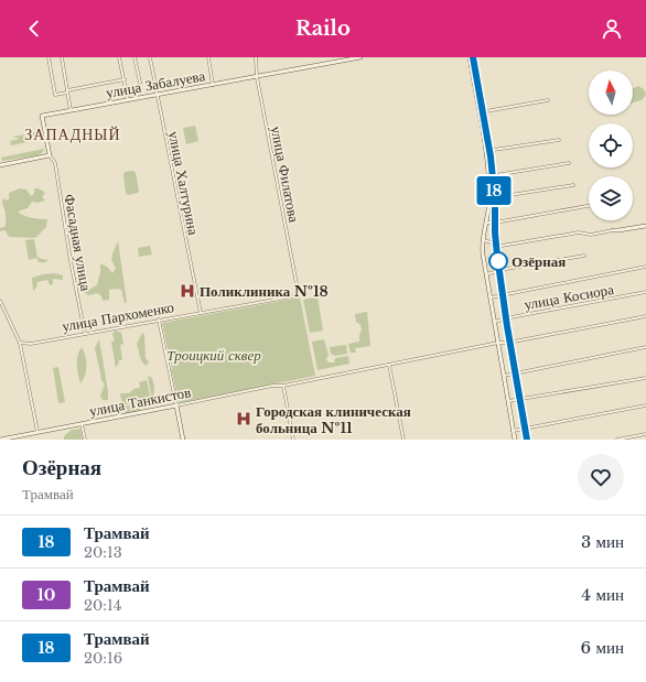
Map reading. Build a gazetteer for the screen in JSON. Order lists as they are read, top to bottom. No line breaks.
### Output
{"streets":{"street":["улица Забалуева","улица Филатова","улица Халтурина","Фасадная улица","улица Косиора","улица Пархоменко","улица Танкистов"]},"crossings":[["улица Забалуева","улица Филатова"],["улица Забалуева","улица Халтурина"],["улица Забалуева","Фасадная улица"],["улица Филатова","улица Пархоменко"],["улица Халтурина","улица Пархоменко"],["Фасадная улица","улица Пархоменко"]],"districts":["ЗАПАДНЫЙ"],"parks":["Троицкий сквер"],"places":{"other":["Озёрная"],"hospital":["Поликлиника №18","Городская клиническая больница №11"]},"lines":["tram line 18"],"north":"top","page":{"header":"Railo","on_map":"18","heading":["Озёрная","Трамвай"],"list":[{"mark":"18","name":"Трамвай","note":"20:13","value":"3 мин"},{"mark":"10","name":"Трамвай","note":"20:14","value":"4 мин"},{"mark":"18","name":"Трамвай","note":"20:16","value":"6 мин"}]}}
